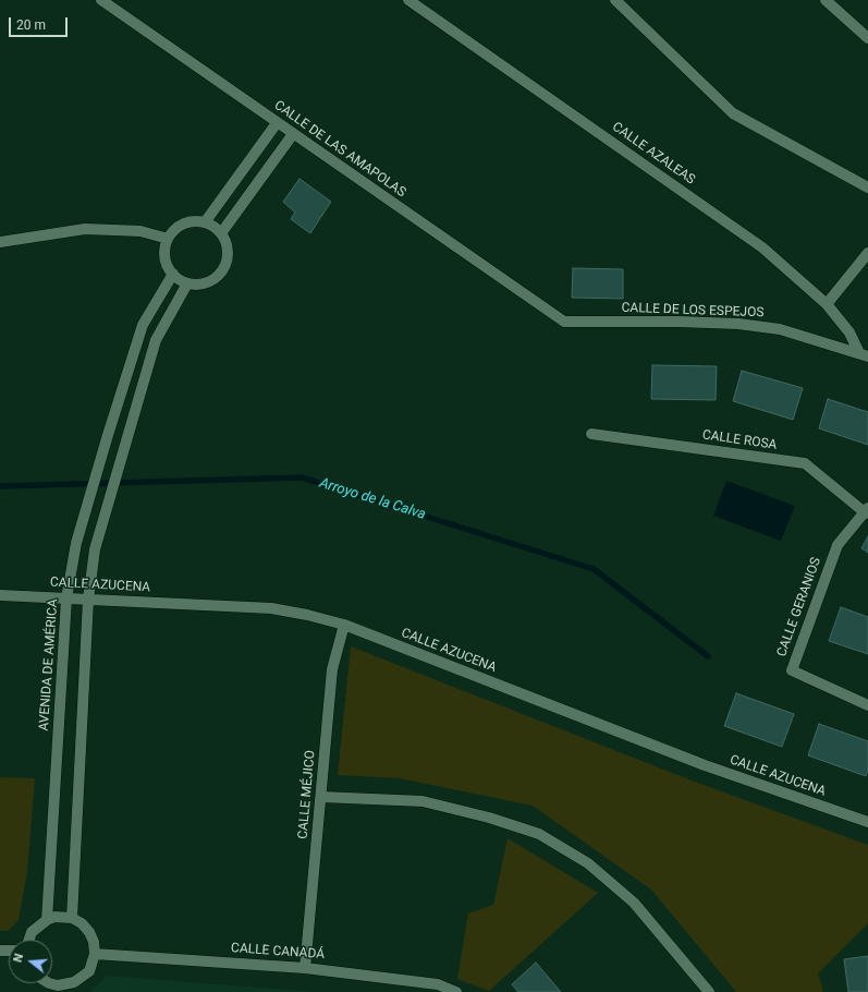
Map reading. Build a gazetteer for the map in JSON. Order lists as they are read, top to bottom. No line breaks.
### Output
{"streets":{"street":["CALLE DE LAS AMAPOLAS","CALLE AZALEAS","CALLE DE LOS ESPEJOS","CALLE ROSA","CALLE AZUCENA","CALLE GERANIOS","AVENIDA DE AMÉRICA","CALLE MÉJICO","CALLE CANADÁ"]},"crossings":[["CALLE DE LAS AMAPOLAS","CALLE DE LOS ESPEJOS"],["CALLE AZALEAS","CALLE DE LOS ESPEJOS"],["CALLE ROSA","CALLE GERANIOS"],["CALLE AZUCENA","AVENIDA DE AMÉRICA"],["CALLE AZUCENA","CALLE MÉJICO"],["CALLE MÉJICO","CALLE CANADÁ"]],"water":["Arroyo de la Calva"],"scale_bar":"20 m","north":"left"}
